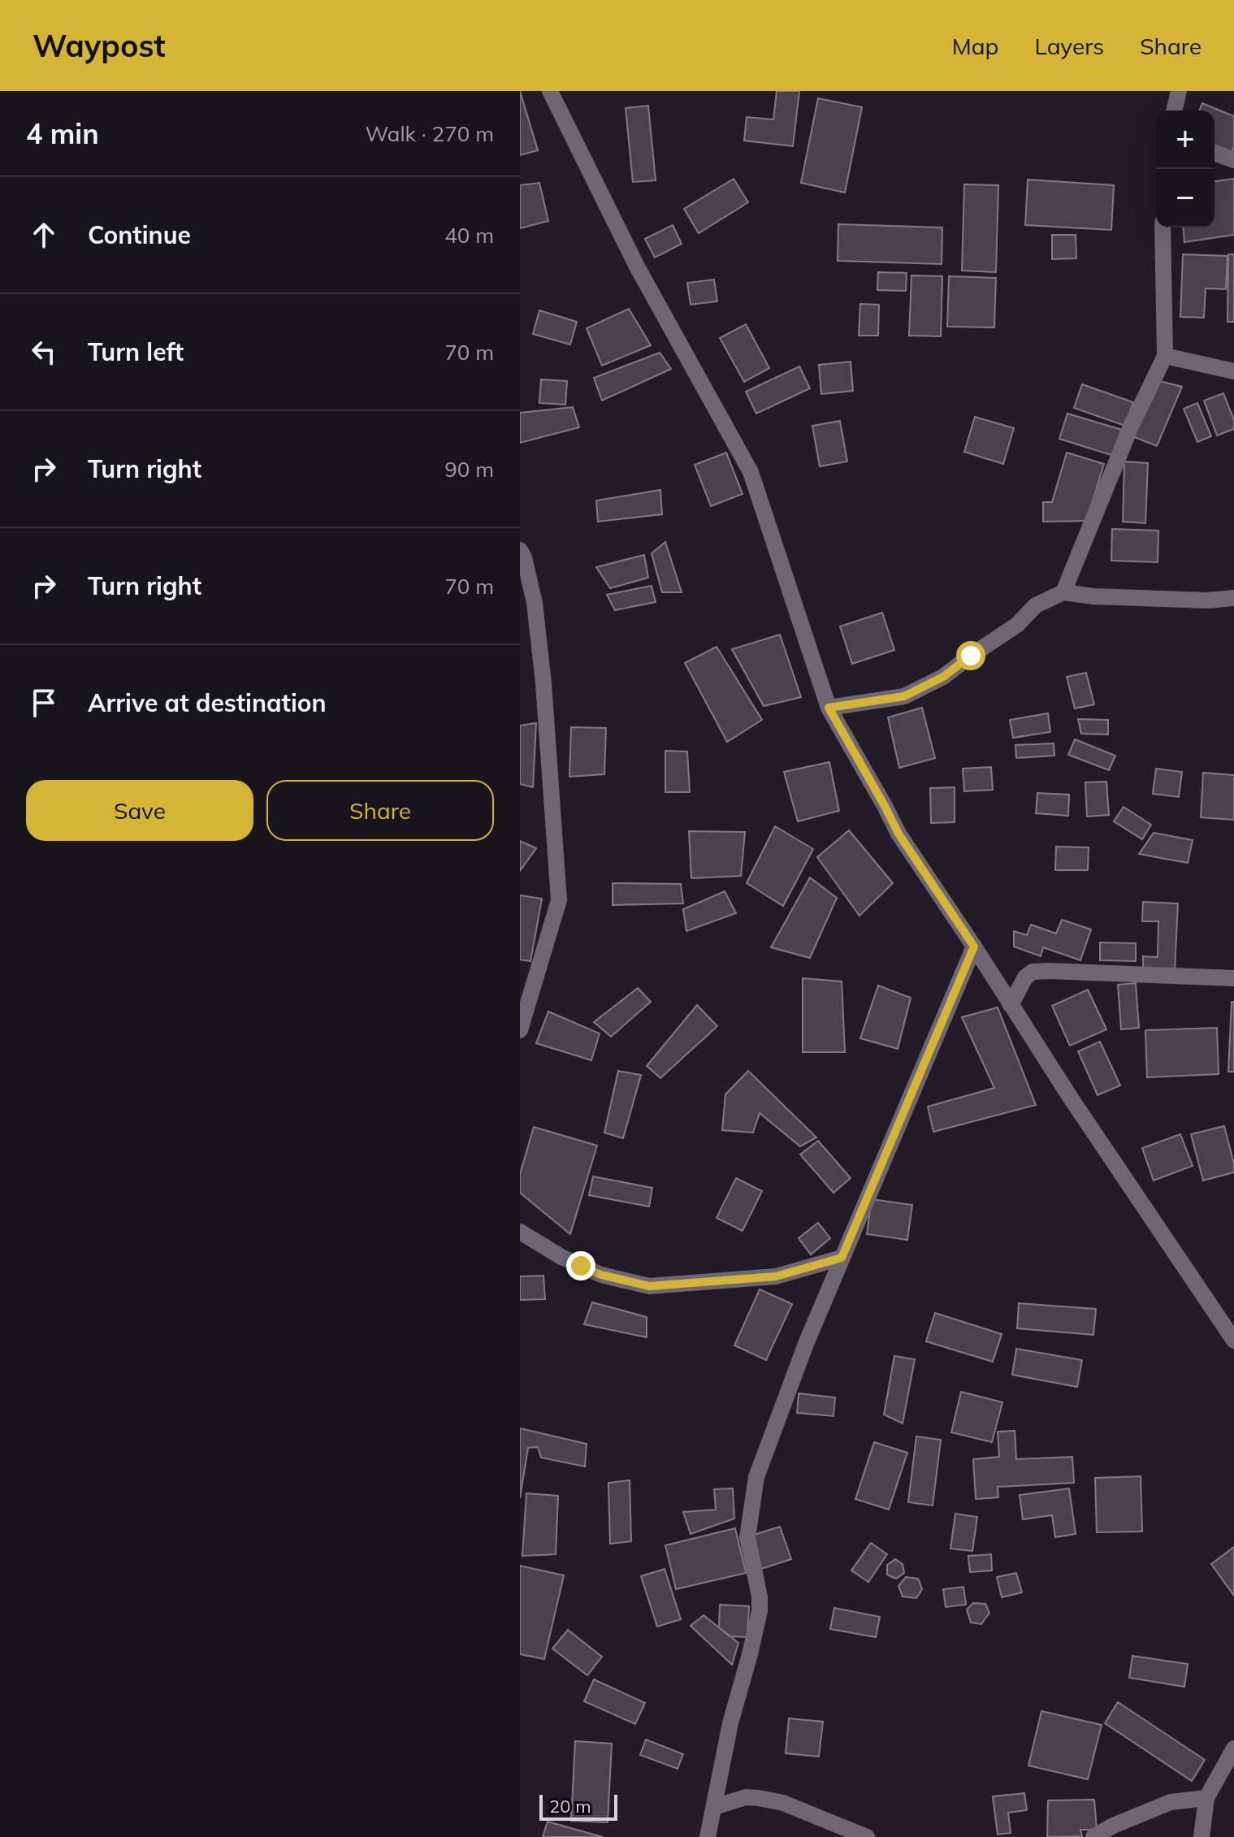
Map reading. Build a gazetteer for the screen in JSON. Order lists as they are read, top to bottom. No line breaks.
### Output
{"scale_bar":"20 m","page":{"header":"Waypost","nav":["Map","Layers","Share"],"heading":["4 min","Walk · 270 m"],"map_buttons":["+","−"],"list":[["Continue","40 m"],["Turn left","70 m"],["Turn right","90 m"],["Turn right","70 m"],"Arrive at destination"],"buttons":["Save","Share"],"scale":"20 m"}}
